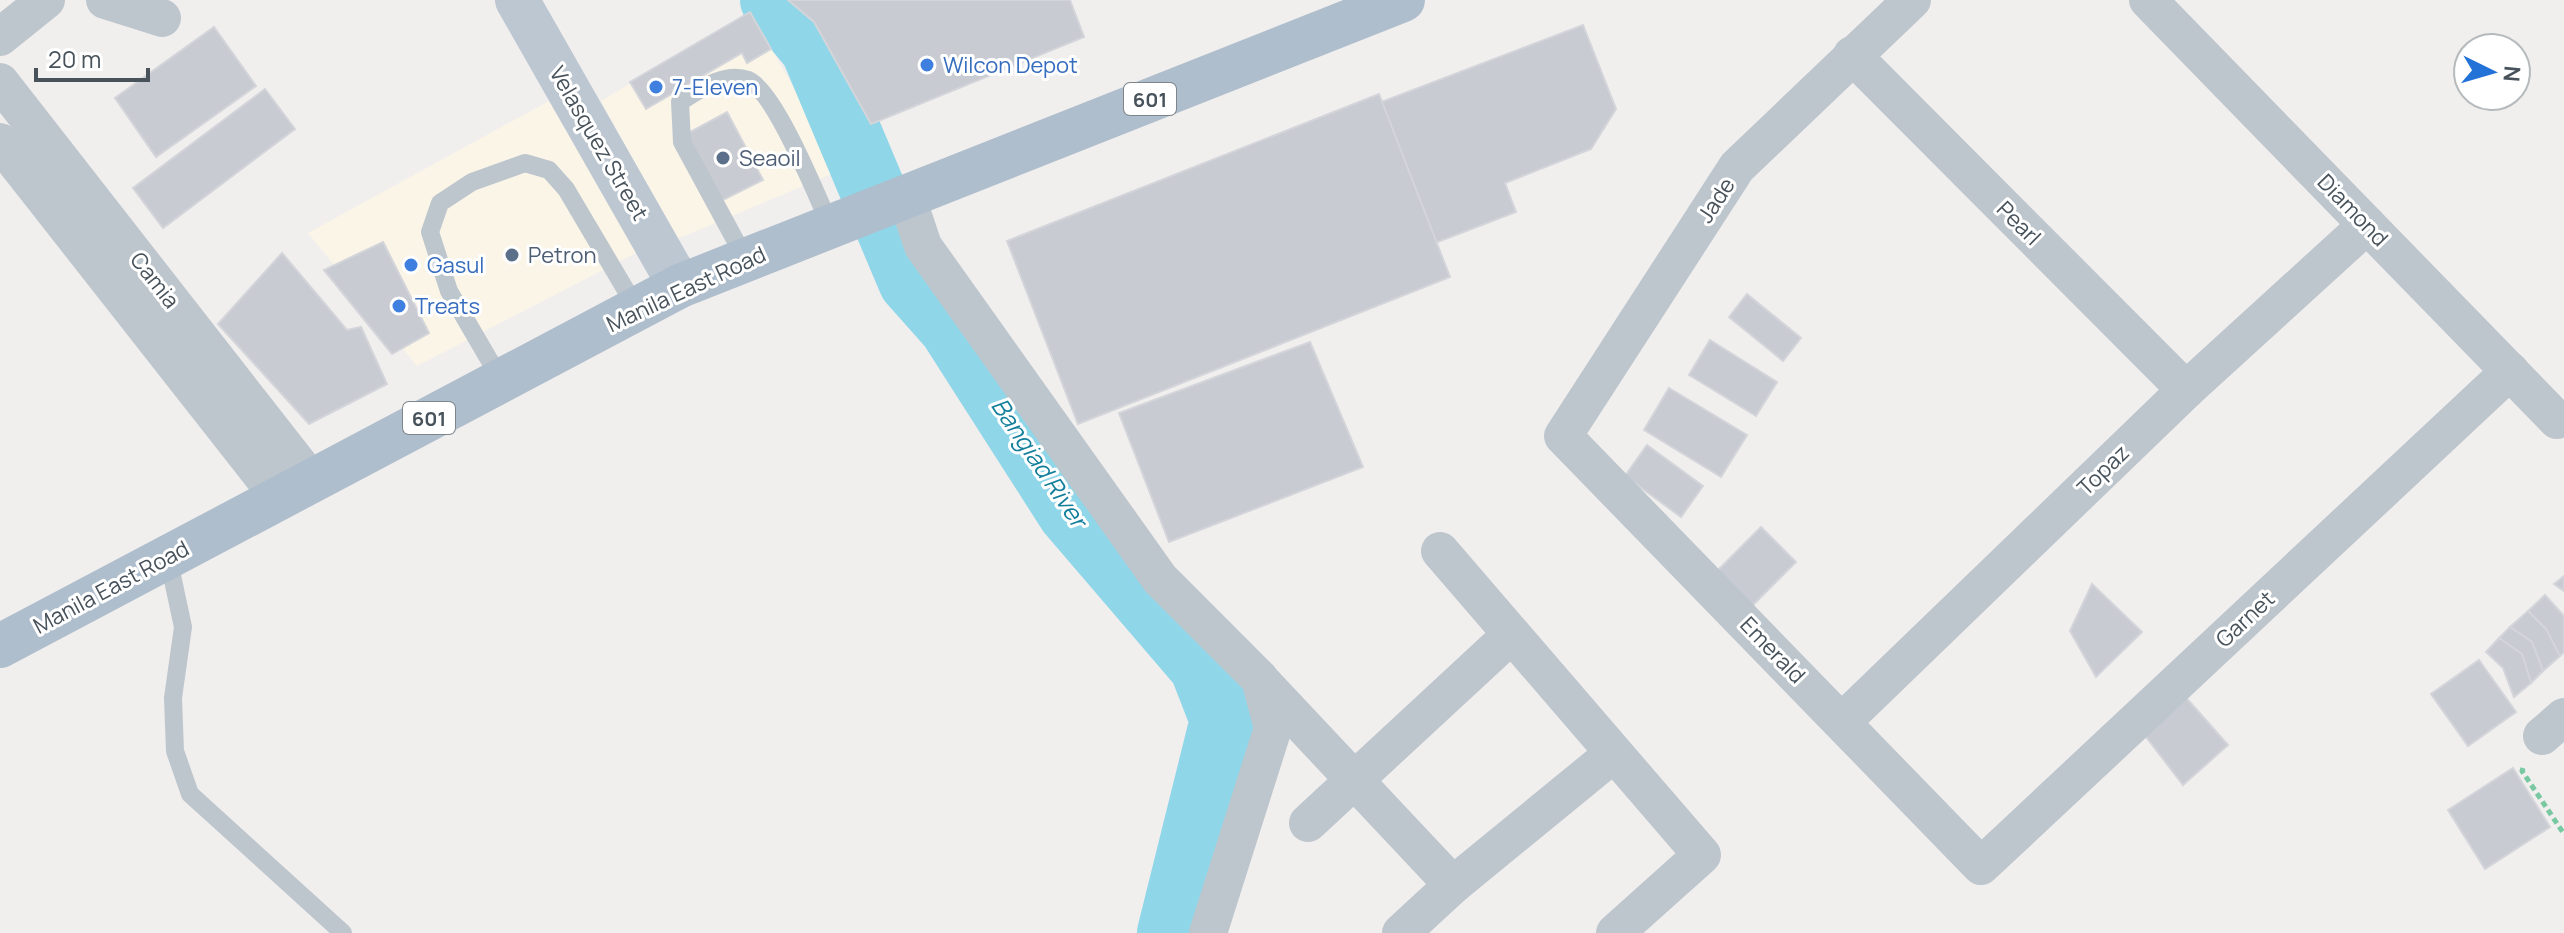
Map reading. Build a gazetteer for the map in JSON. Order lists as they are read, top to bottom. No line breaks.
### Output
{"streets":{"main road":["601","Velasquez Street","Manila East Road"],"street":["Jade","Diamond","Pearl","Camia","Topaz","Garnet","Emerald"]},"crossings":[["Velasquez Street","Manila East Road"],["Jade","Pearl"],["Jade","Emerald"],["Diamond","Topaz"],["Diamond","Garnet"],["Pearl","Topaz"],["Camia","Manila East Road"],["Topaz","Emerald"],["Garnet","Emerald"]],"water":["Bangiad River"],"places":["Wilcon Depot","7-Eleven","Seaoil","Petron","Gasul","Treats"],"scale_bar":"20 m","north":"right"}
